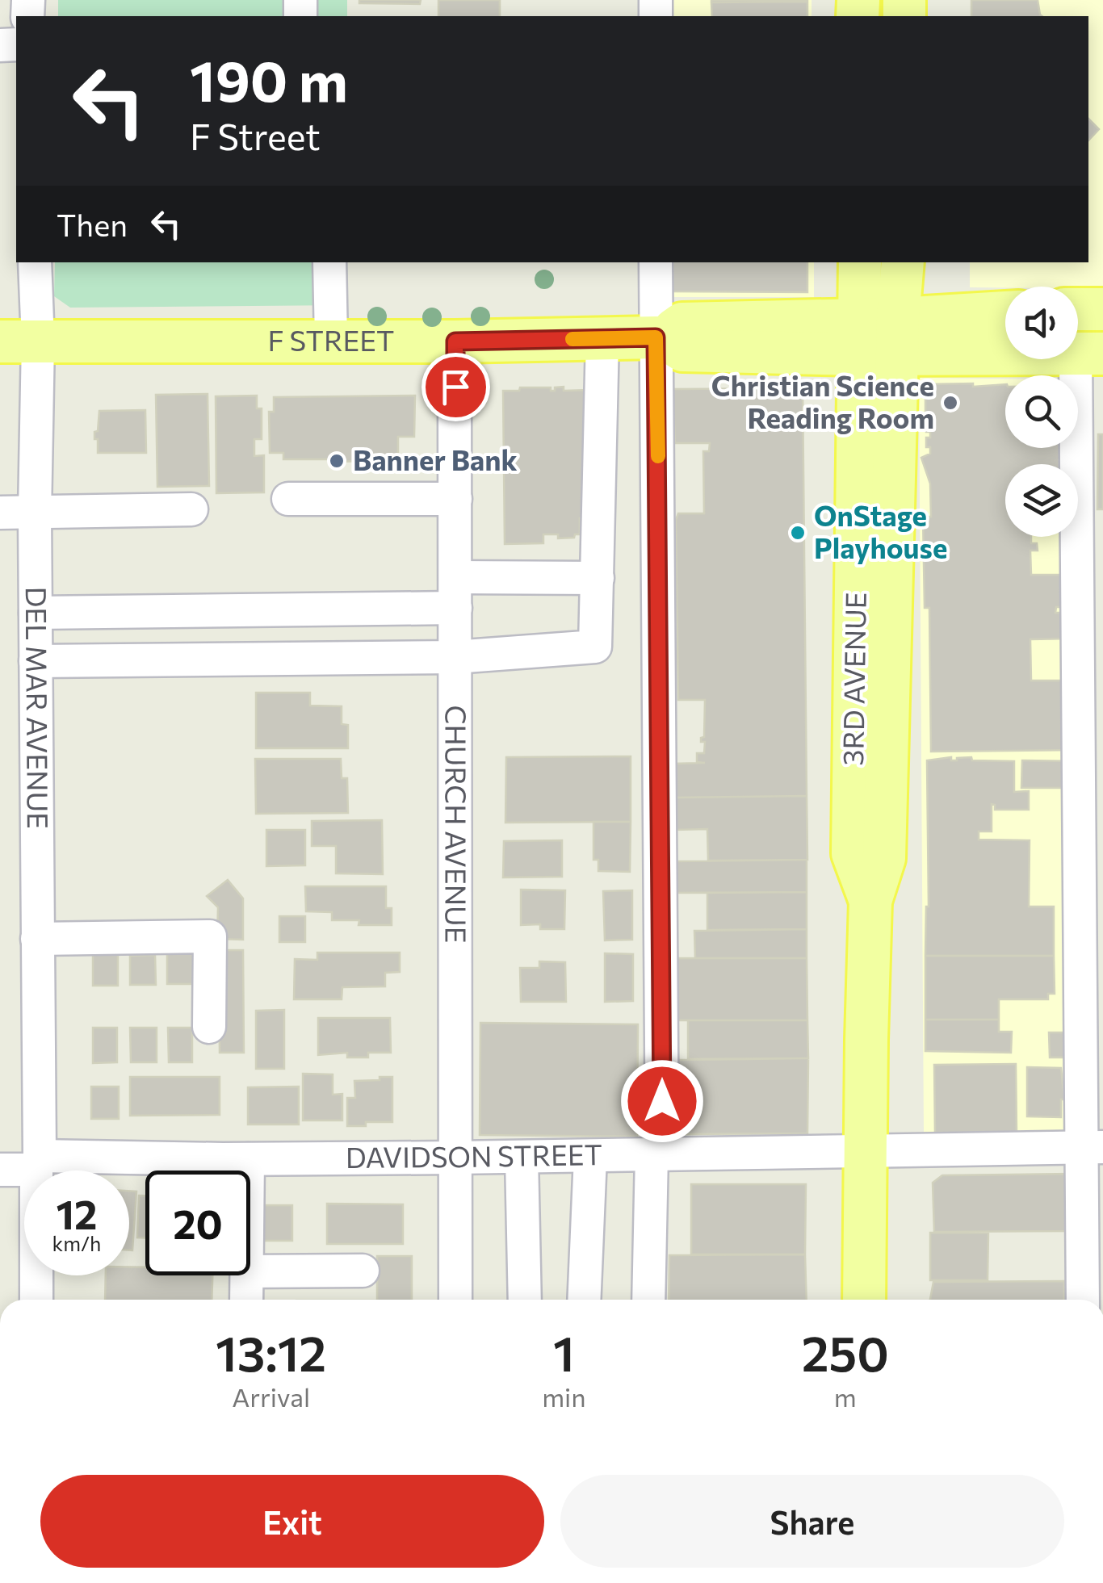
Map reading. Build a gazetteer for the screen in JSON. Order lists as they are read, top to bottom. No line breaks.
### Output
{"streets":{"main road":["F STREET","3RD AVENUE"],"street":["DEL MAR AVENUE","CHURCH AVENUE","DAVIDSON STREET"]},"crossings":[["F STREET","3RD AVENUE"],["F STREET","DEL MAR AVENUE"],["F STREET","CHURCH AVENUE"],["3RD AVENUE","DAVIDSON STREET"],["DEL MAR AVENUE","DAVIDSON STREET"],["CHURCH AVENUE","DAVIDSON STREET"]],"places":["Christian Science Reading Room","Banner Bank","OnStage Playhouse"],"page":{"turn":["190 m","F Street"],"then":"Then","speed":"12 km/h","limit":"20","eta":["13:12","Arrival","1","min","250","m"],"buttons":["Exit","Share"]}}
